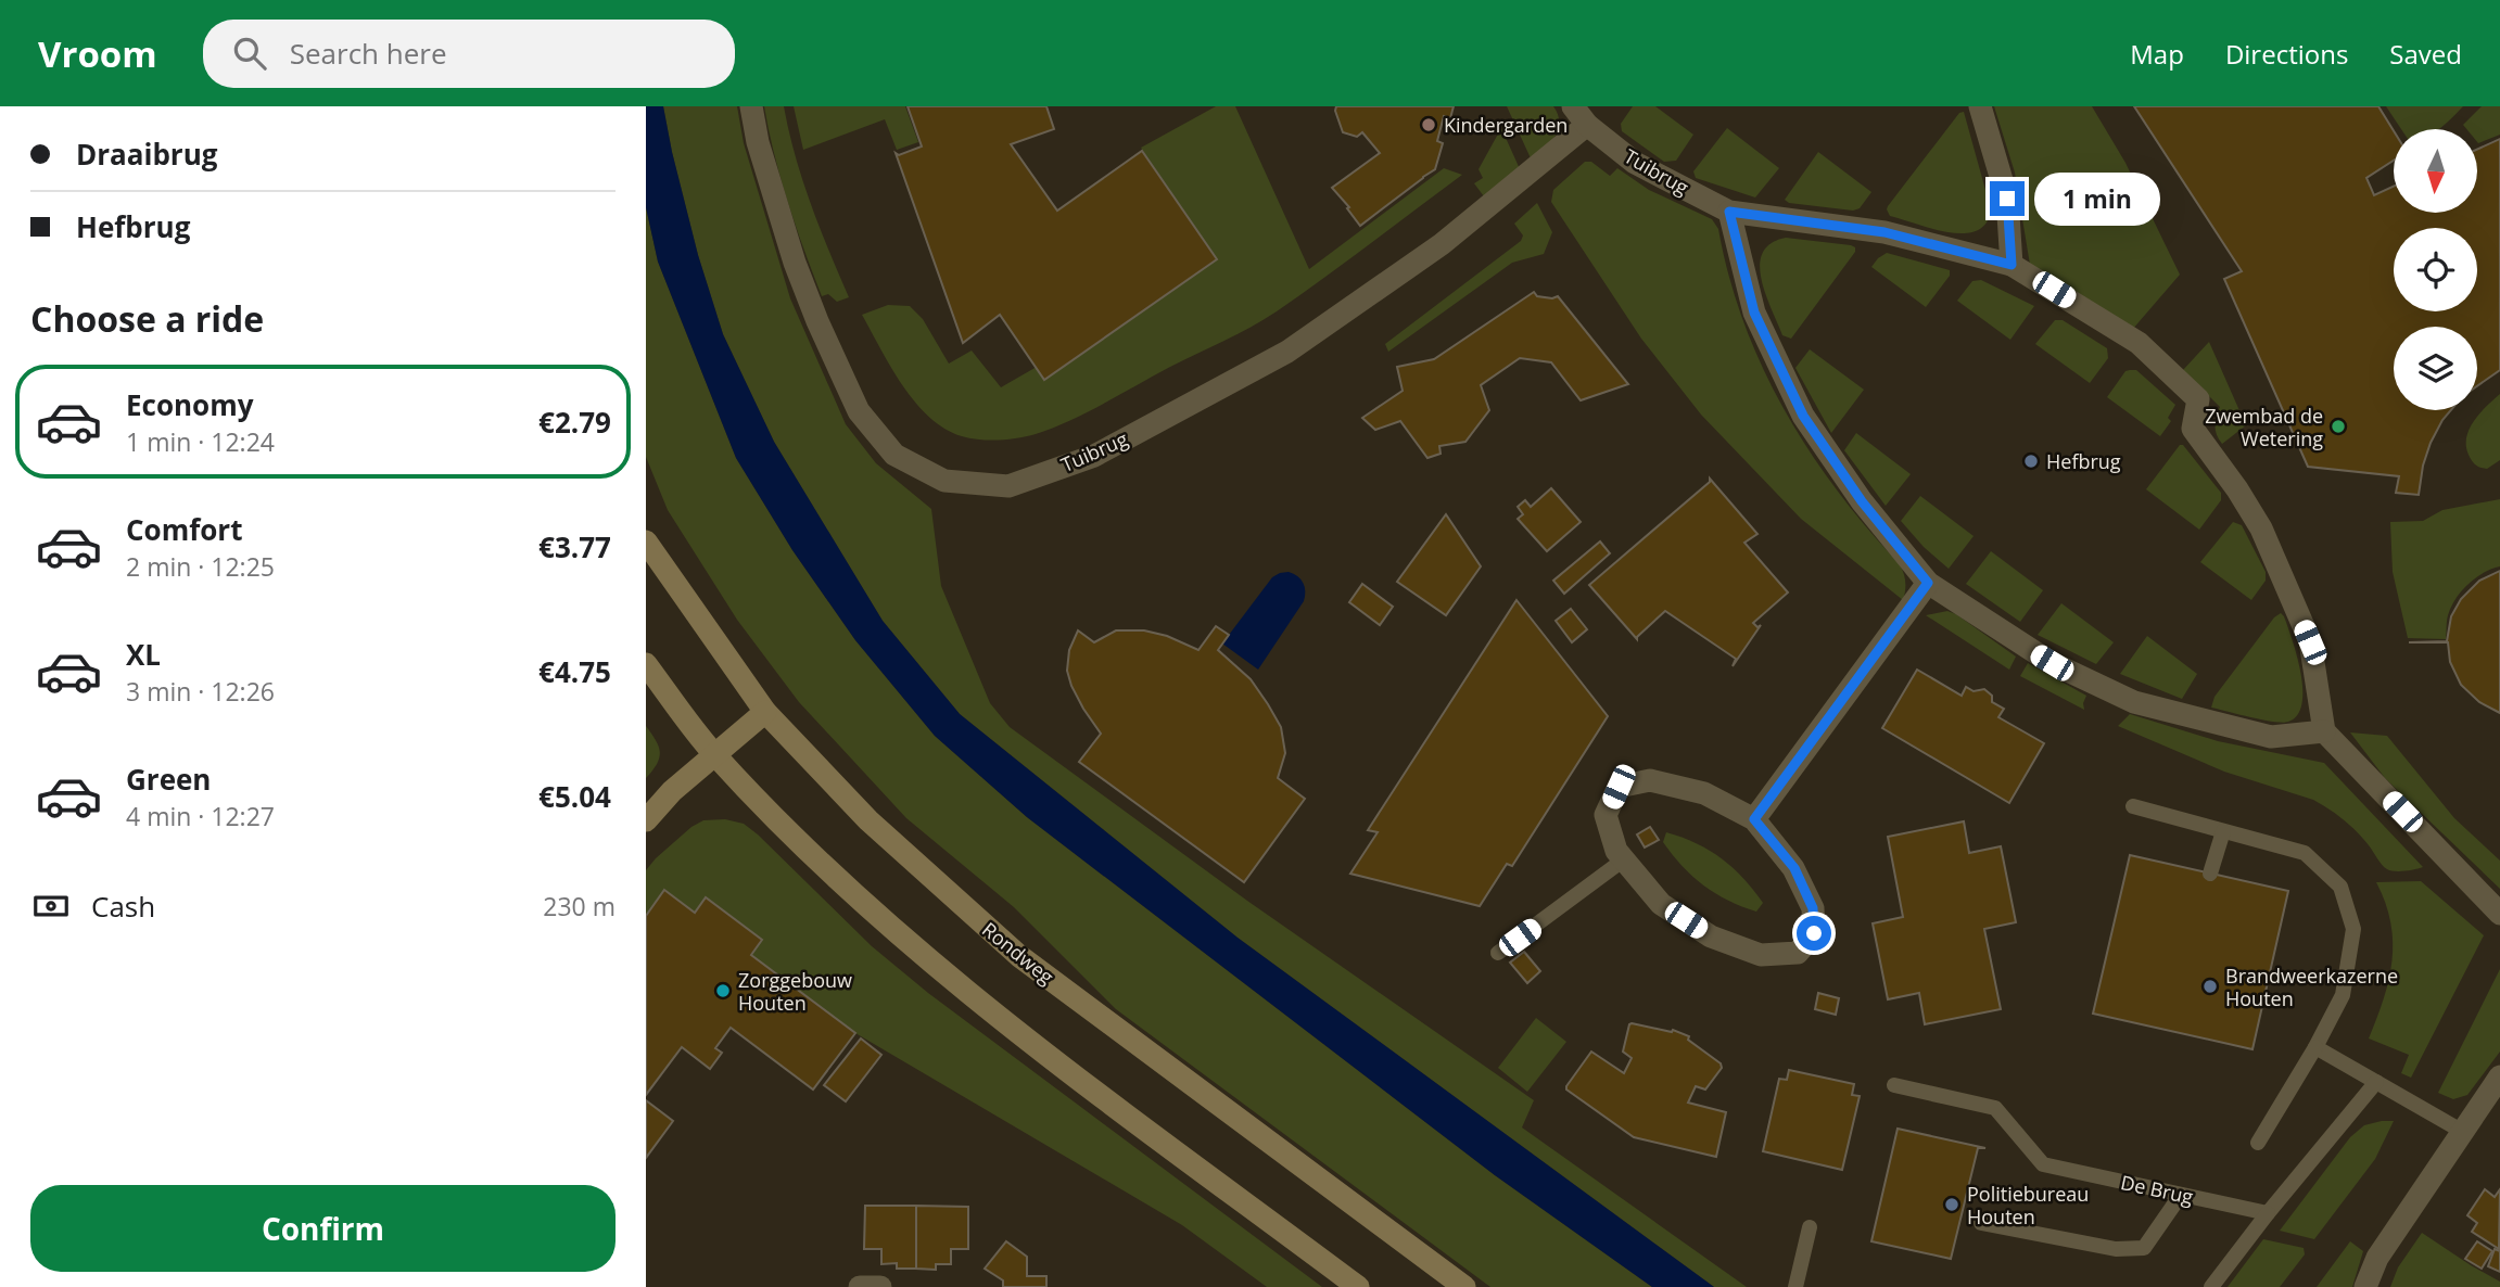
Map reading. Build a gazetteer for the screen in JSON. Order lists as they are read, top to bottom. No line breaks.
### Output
{"streets":{"main road":["Rondweg"],"street":["Tuibrug"],"lane":["De Brug"]},"places":["Kindergarden","Zwembad de Wetering","Hefbrug","Brandweerkazerne Houten","Zorggebouw Houten","Politiebureau Houten"],"north":"bottom","page":{"header":"Vroom","search":"Search here","nav":["Map","Directions","Saved"],"banner":["Draaibrug","Hefbrug"],"bubble":"1 min","heading":"Choose a ride","list":[{"name":"Economy","note":"1 min · 12:24","value":"€2.79"},{"name":"Comfort","note":"2 min · 12:25","value":"€3.77"},{"name":"XL","note":"3 min · 12:26","value":"€4.75"},{"name":"Green","note":"4 min · 12:27","value":"€5.04"}],"pay":["Cash","230 m"],"buttons":"Confirm"}}
